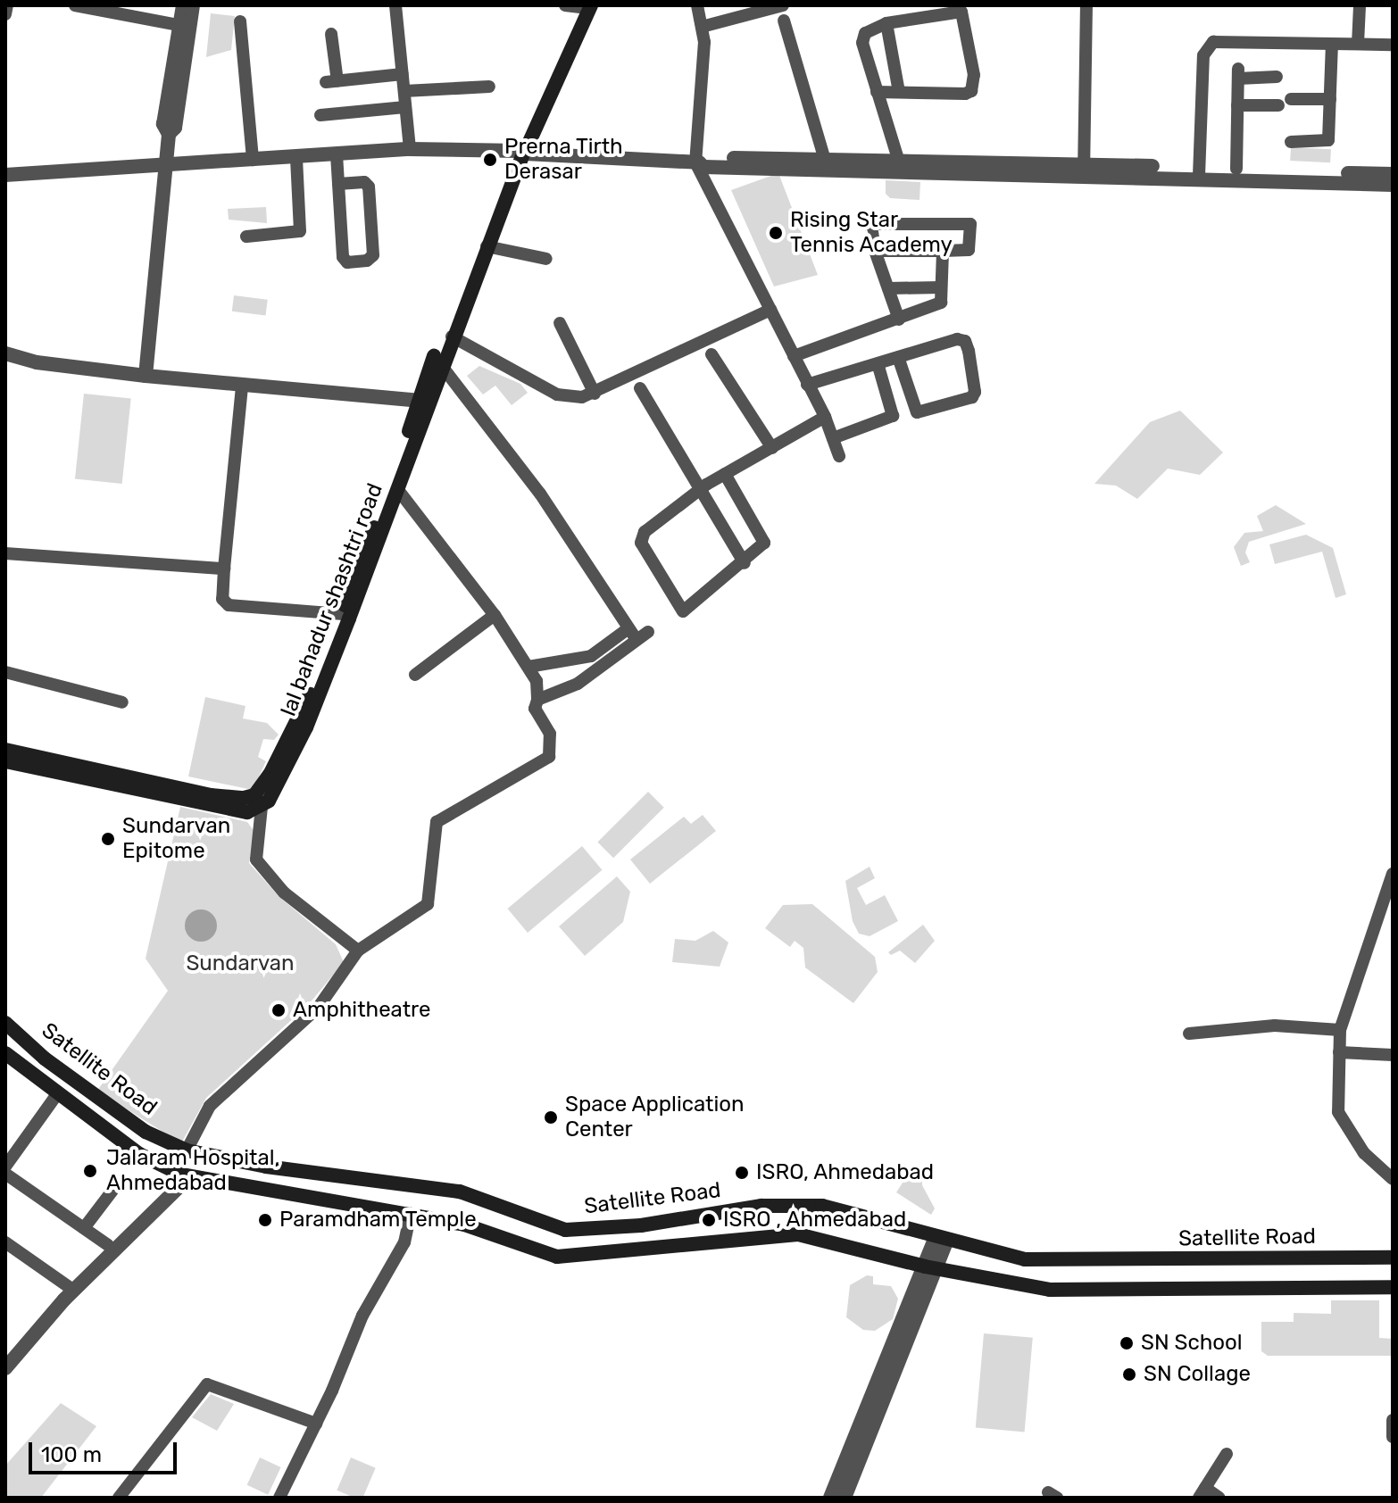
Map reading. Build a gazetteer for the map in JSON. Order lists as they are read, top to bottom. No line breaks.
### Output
{"streets":{"main road":["lal bahadur shashtri road","Satellite Road"]},"parks":["Sundarvan"],"places":["Prerna Tirth Derasar","Rising Star Tennis Academy","Sundarvan Epitome","Amphitheatre","Space Application Center","Jalaram Hospital, Ahmedabad","ISRO, Ahmedabad","Paramdham Temple","ISRO , Ahmedabad","SN School","SN Collage"],"scale_bar":"100 m"}
